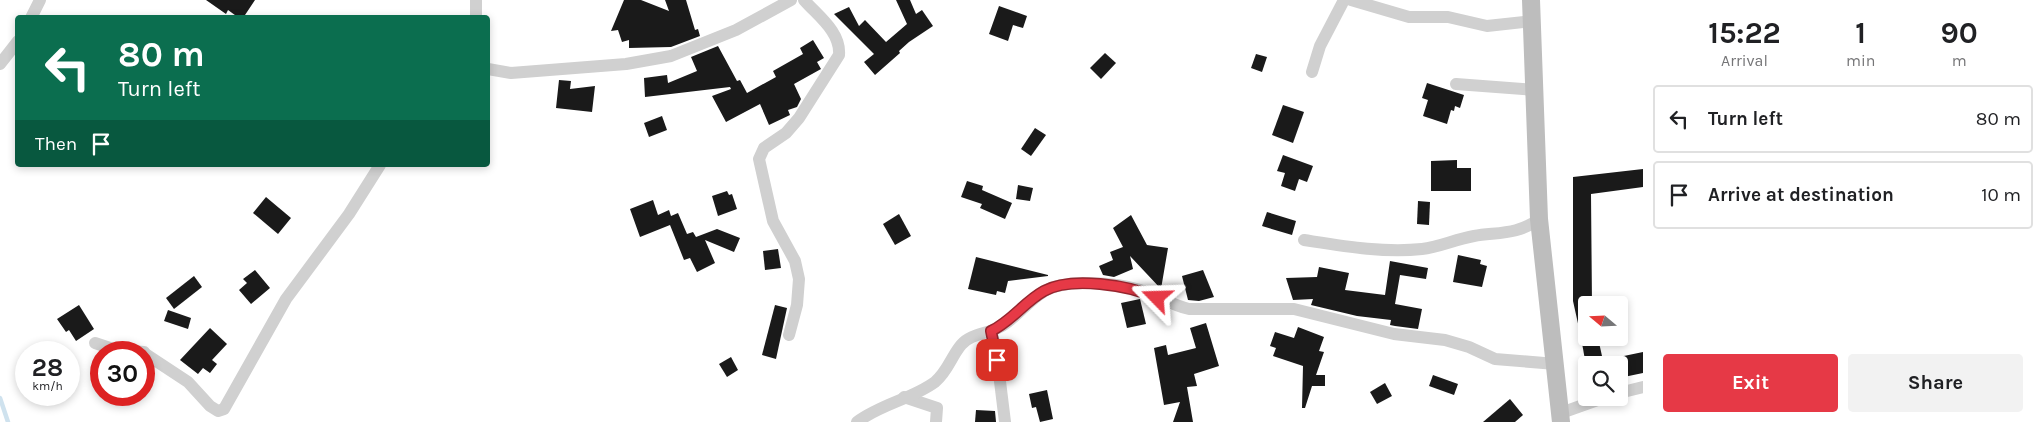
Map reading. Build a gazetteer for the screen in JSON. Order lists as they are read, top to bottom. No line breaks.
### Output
{"north":"left","page":{"eta":["15:22","Arrival","1","min","90","m"],"turn":["80 m","Turn left"],"list":[{"name":"Turn left","value":"80 m"},{"name":"Arrive at destination","value":"10 m"}],"then":"Then","speed":"28 km/h","limit":"30","buttons":["Exit","Share"]}}
